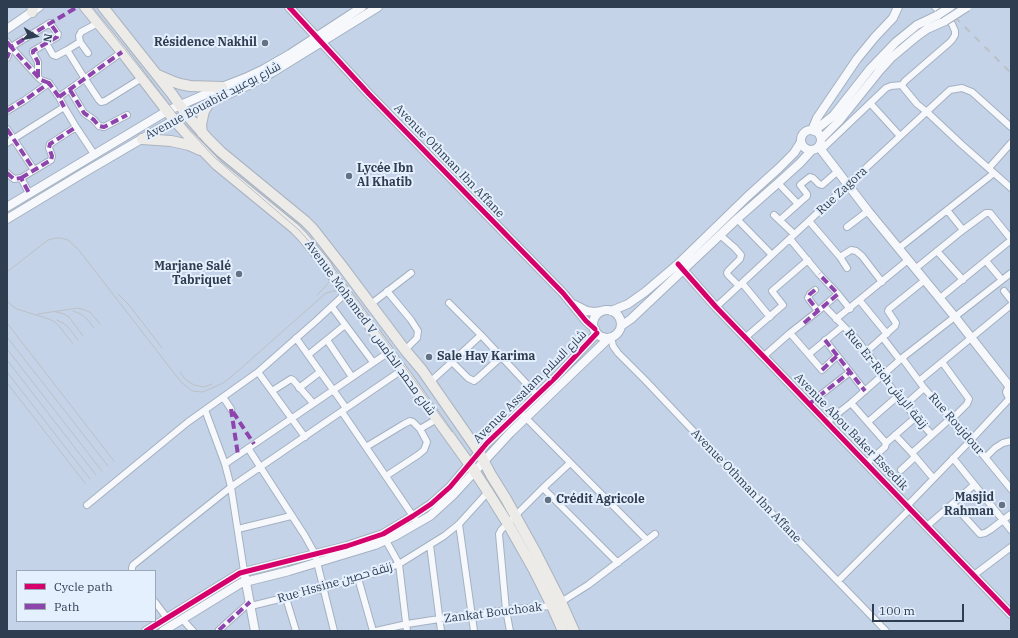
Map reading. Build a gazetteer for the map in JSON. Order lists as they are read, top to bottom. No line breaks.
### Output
{"streets":{"main road":["Avenue Mohamed V شارع محمد الخامس"],"street":["Avenue Bouabid شارع بوعبيد","Avenue Othman Ibn Affane","Rue Zagora","Rue Er-Rich زنقة الريش","Avenue Assalam شارع السلام","Rue Roujdour","Avenue Abou Baker Essedik","Rue Hssine زنقة حصين","Zankat Bouchoak"]},"crossings":[["Avenue Bouabid شارع بوعبيد","Avenue Othman Ibn Affane"],["Avenue Bouabid شارع بوعبيد","Avenue Mohamed V شارع محمد الخامس"],["Avenue Othman Ibn Affane","Avenue Assalam شارع السلام"],["Rue Zagora","Avenue Abou Baker Essedik"],["Avenue Mohamed V شارع محمد الخامس","Avenue Assalam شارع السلام"],["Avenue Mohamed V شارع محمد الخامس","Rue Hssine زنقة حصين"],["Avenue Mohamed V شارع محمد الخامس","Zankat Bouchoak"]],"places":["Résidence Nakhil","Lycée Ibn Al Khatib","Marjane Salé Tabriquet","Sale Hay Karima","Crédit Agricole","Masjid Rahman"],"legend":["Cycle path","Path"],"scale_bar":"100 m","north":"right"}
